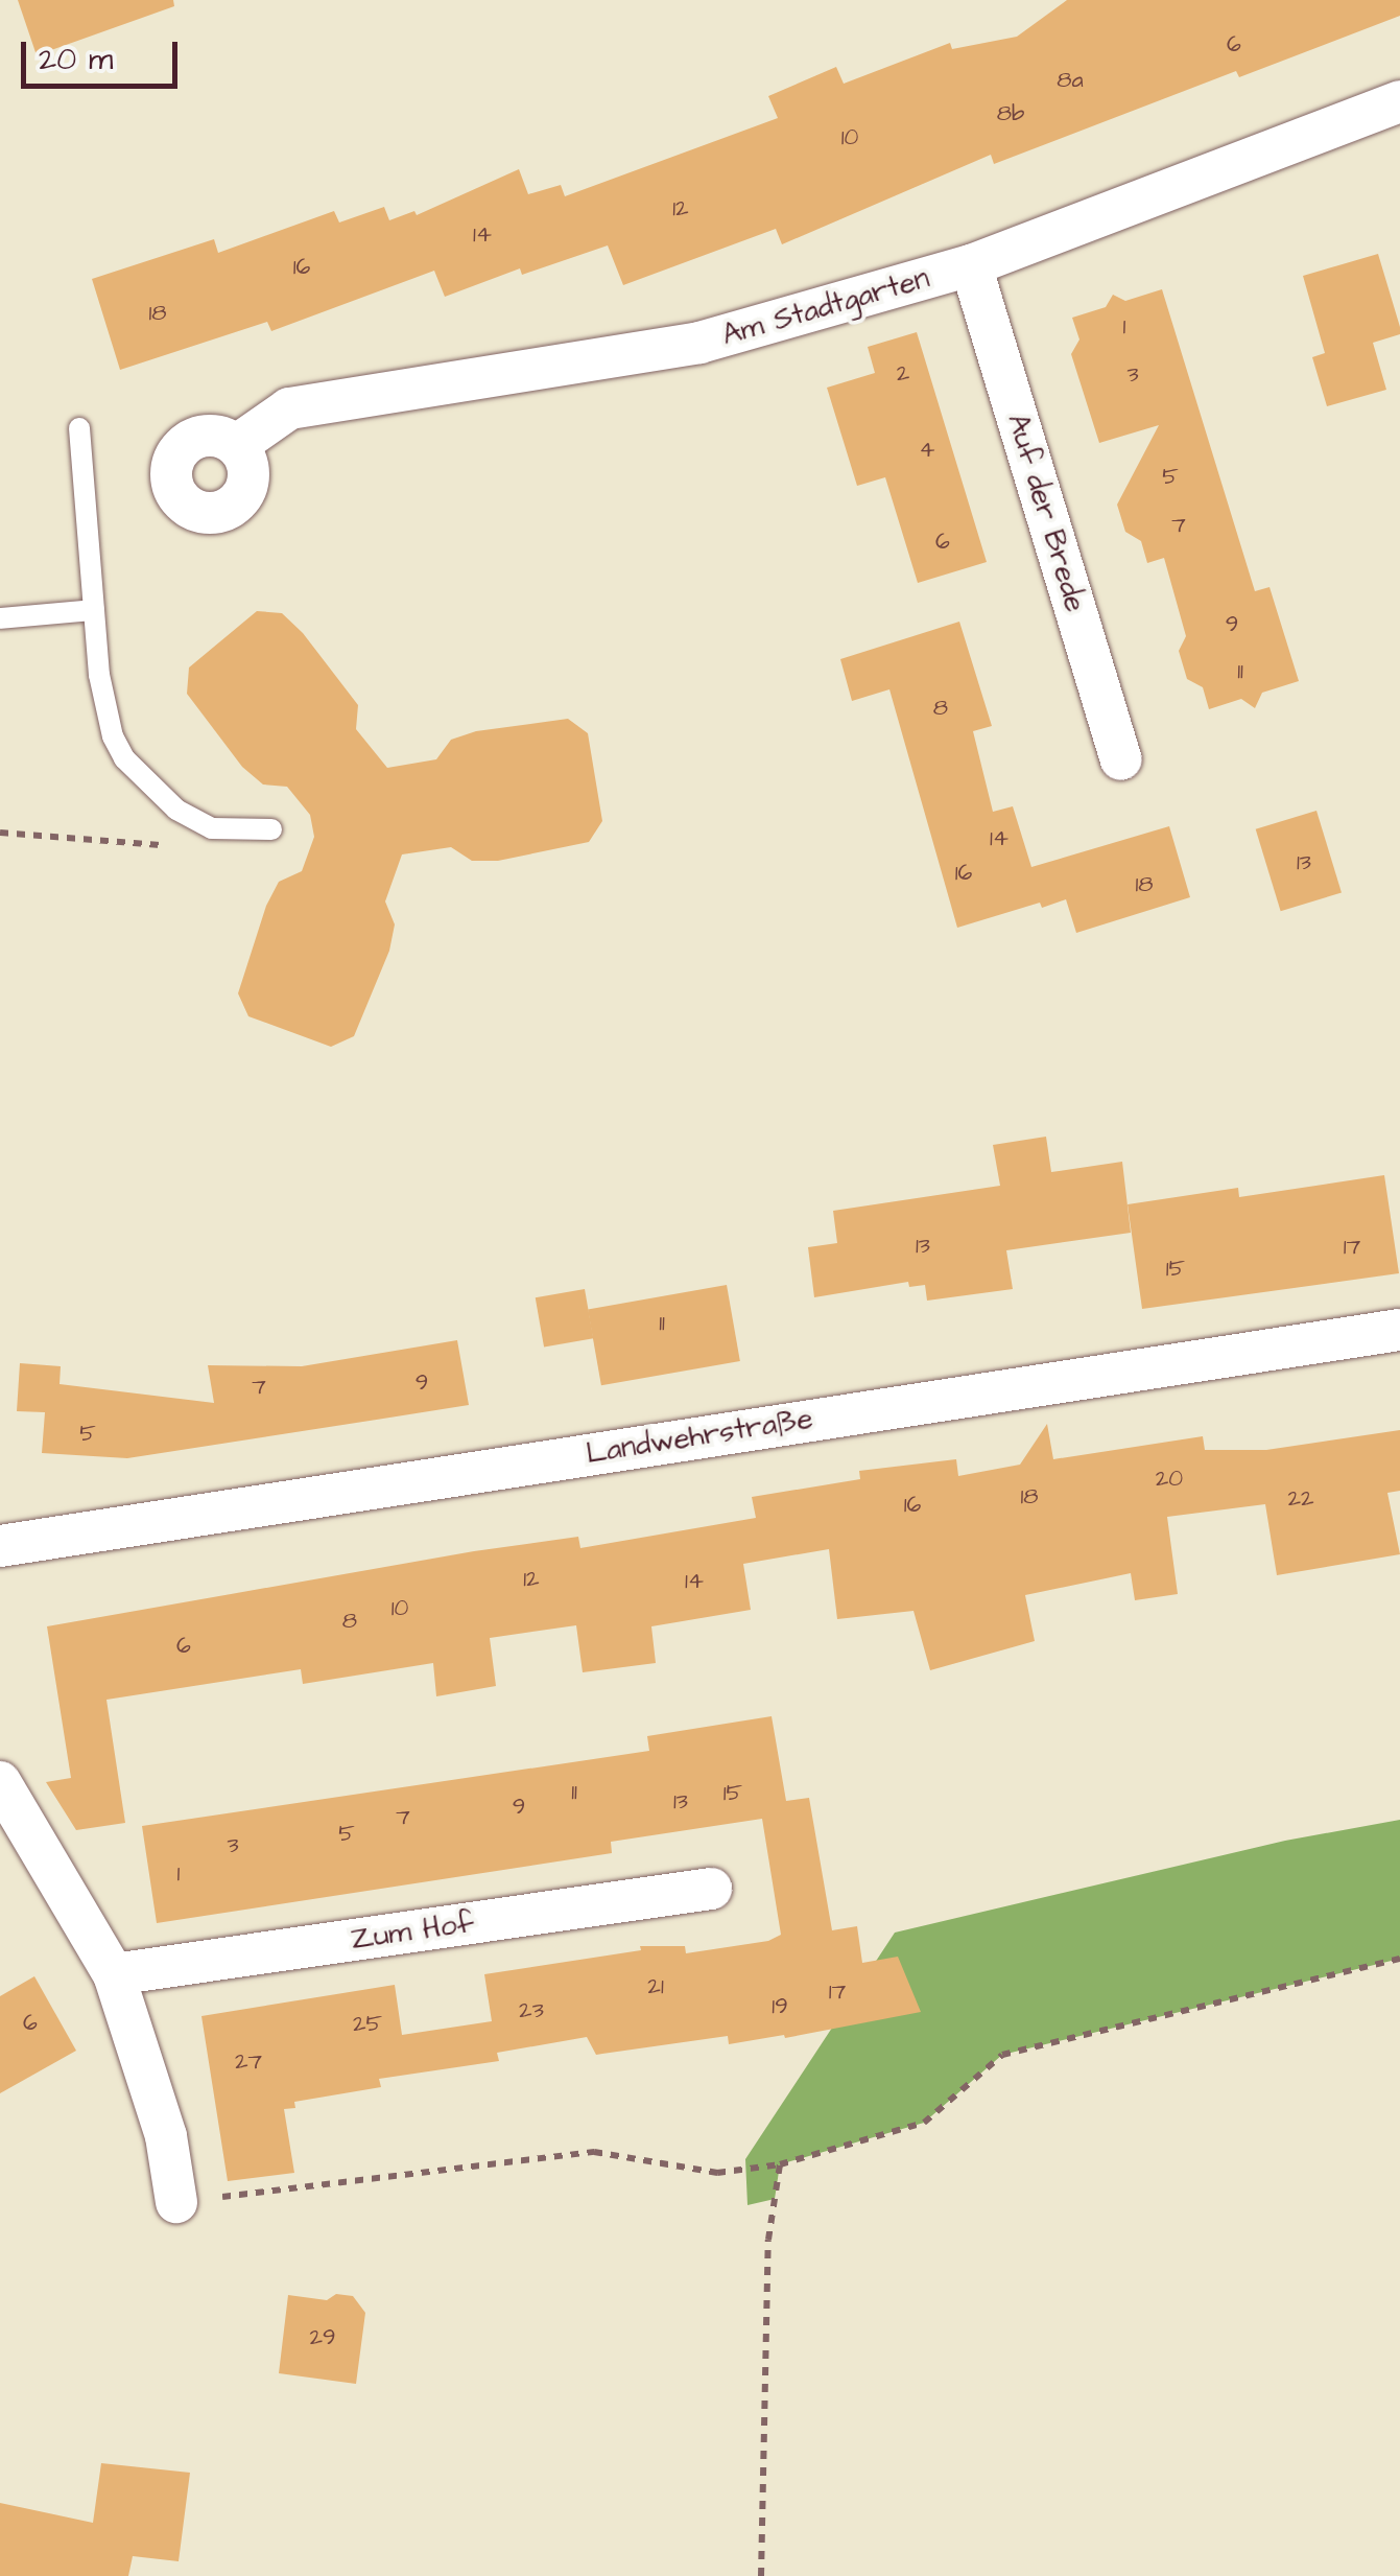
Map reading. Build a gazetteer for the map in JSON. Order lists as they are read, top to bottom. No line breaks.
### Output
{"streets":{"street":["Am Stadtgarten","Auf der Brede","Landwehrstraße","Zum Hof"]},"crossings":[["Am Stadtgarten","Auf der Brede"]],"house_numbers":["6","8a","8b","10","12","14","16","18","1","2","3","4","5","7","6","9","11","8","14","13","16","18","13","17","15","11","9","7","5","20","18","22","16","12","14","10","8","6","11","15","13","9","7","5","3","1","21","17","19","23","6","25","27","29"],"scale_bar":"20 m"}
